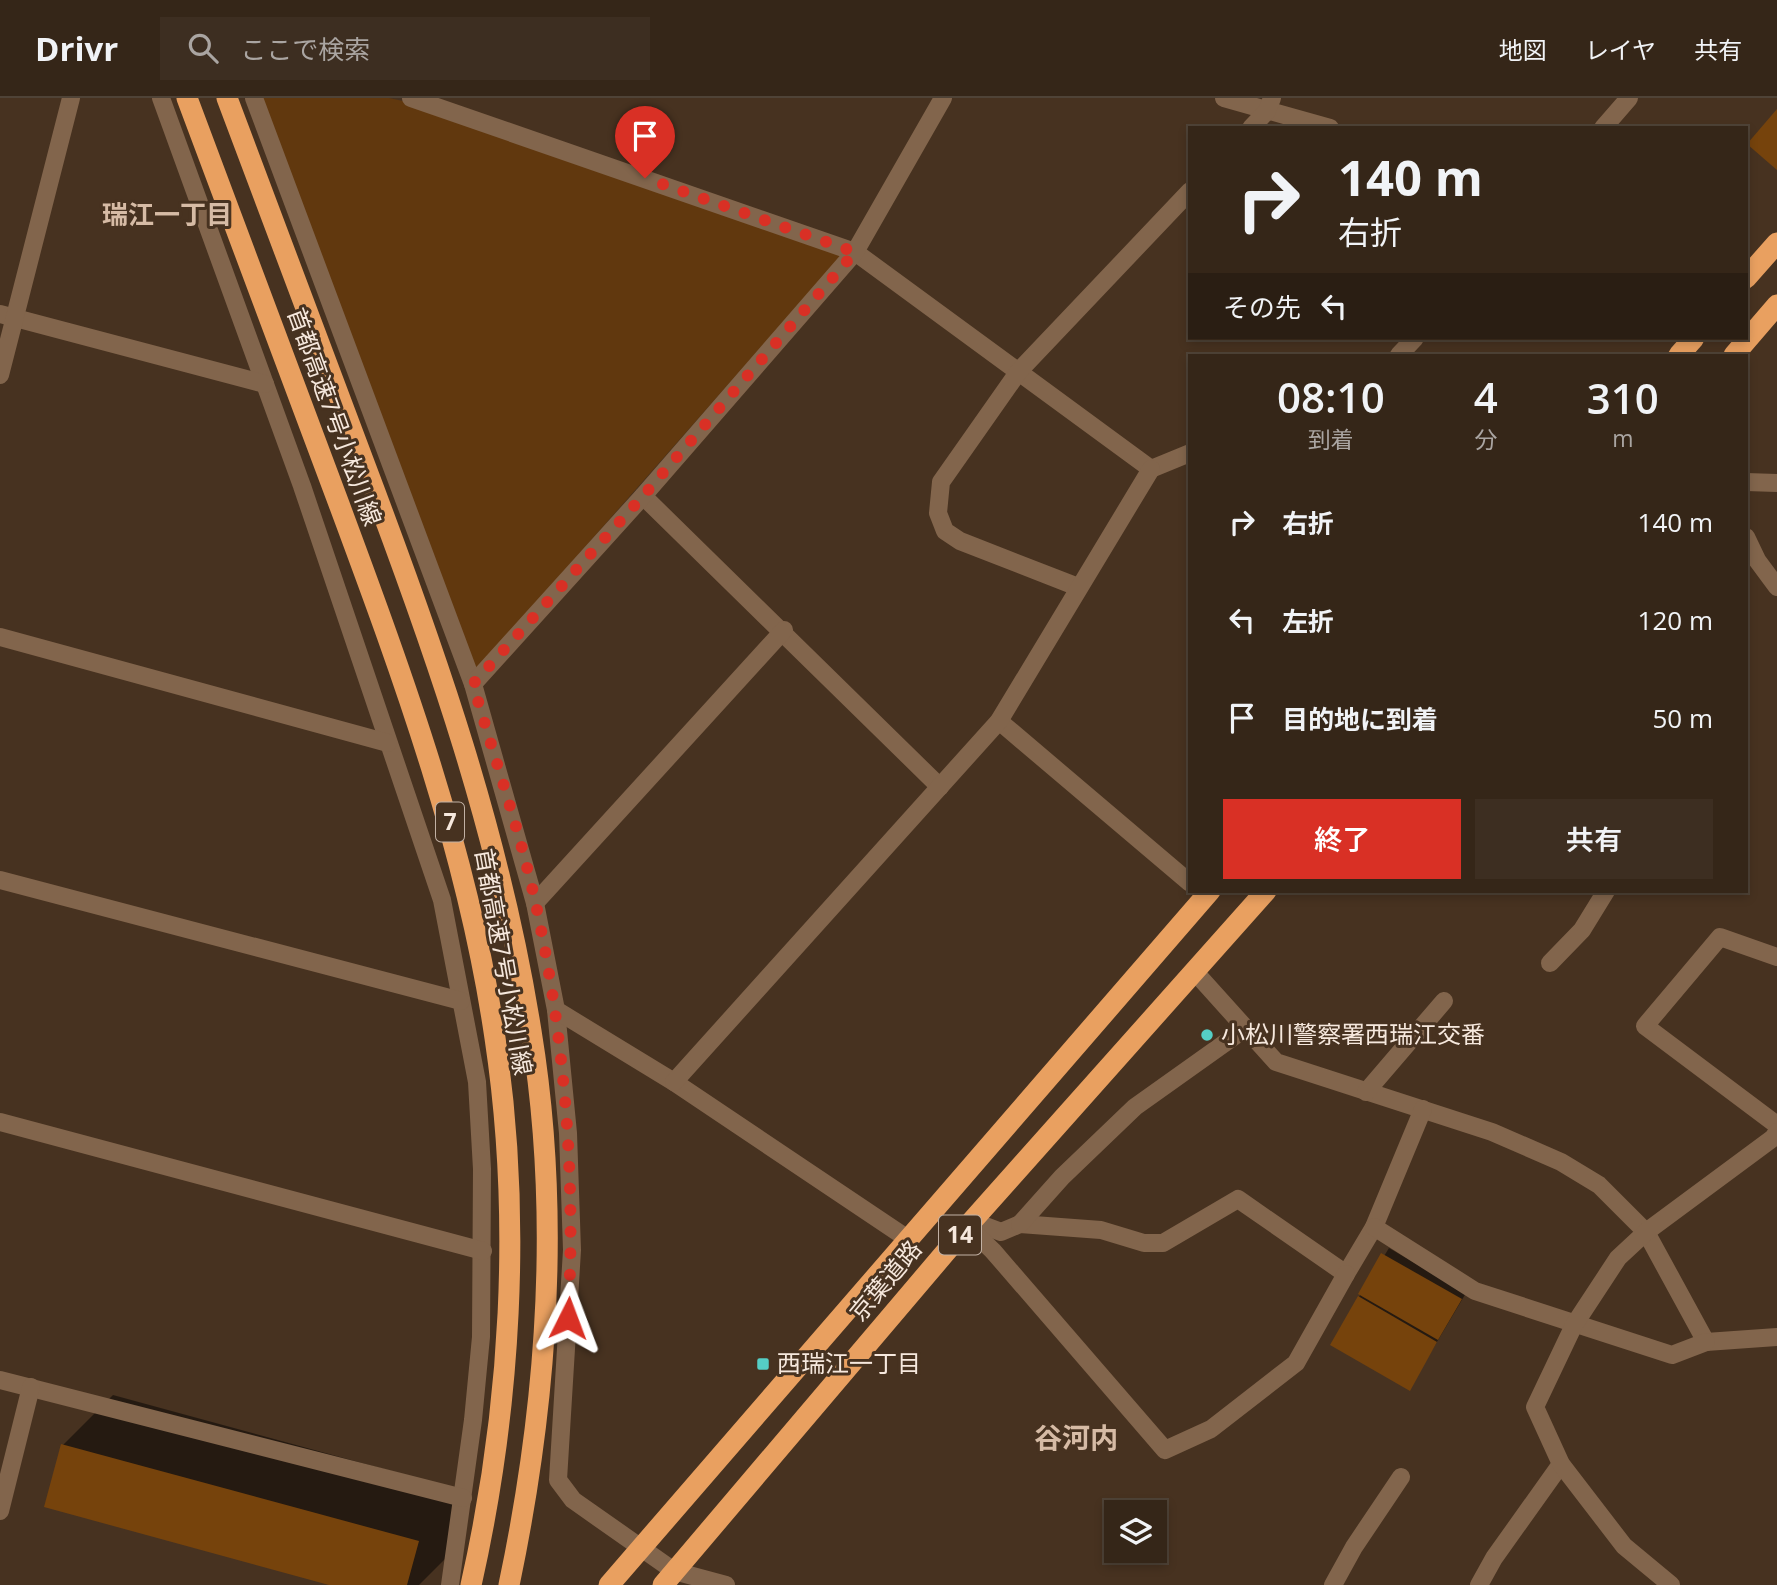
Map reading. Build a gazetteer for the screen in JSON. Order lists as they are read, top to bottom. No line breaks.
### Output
{"streets":{"highway":["首都高速7号小松川線","7","14","京葉道路"]},"districts":["瑞江一丁目","谷河内"],"places":{"other":["小松川警察署西瑞江交番"],"transit":["西瑞江一丁目"]},"page":{"header":"Drivr","search":"ここで検索","nav":["地図","レイヤ","共有"],"turn":["140 m","右折"],"then":"その先","eta":["08:10","到着","4","分","310","m"],"list":[{"name":"右折","value":"140 m"},{"name":"左折","value":"120 m"},{"name":"目的地に到着","value":"50 m"}],"buttons":["終了","共有"]}}
